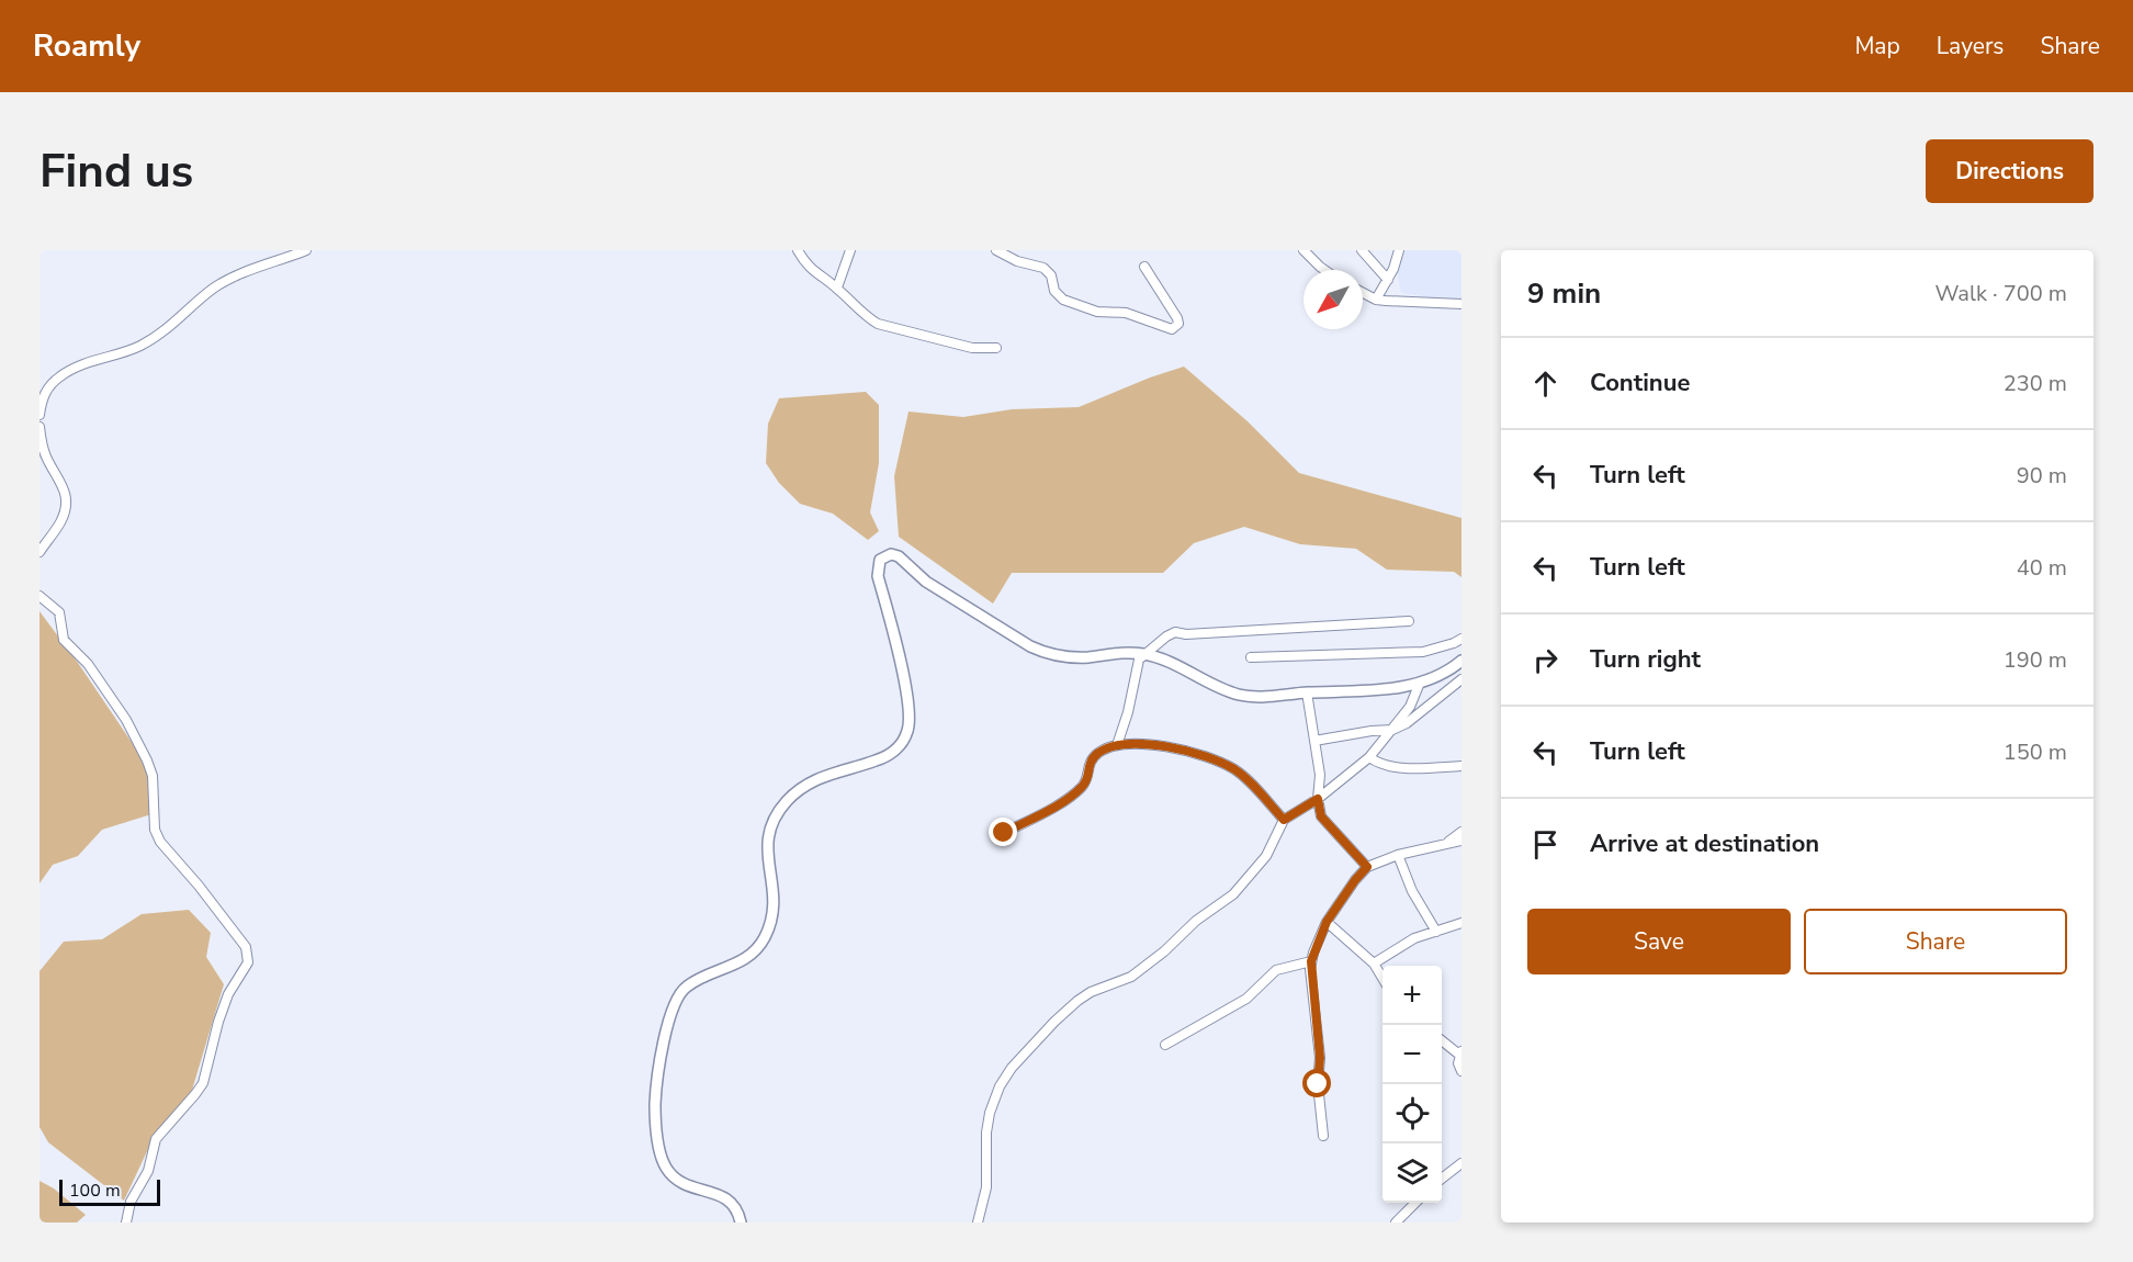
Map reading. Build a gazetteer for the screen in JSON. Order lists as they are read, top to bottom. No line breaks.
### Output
{"scale_bar":"100 m","north":"bottom left","page":{"header":"Roamly","nav":["Map","Layers","Share"],"buttons":["Directions",["Save","Share"]],"title":"Find us","heading":["9 min","Walk · 700 m"],"list":[["Continue","230 m"],["Turn left","90 m"],["Turn left","40 m"],["Turn right","190 m"],["Turn left","150 m"],"Arrive at destination"],"map_buttons":["+","−"],"scale":"100 m"}}
